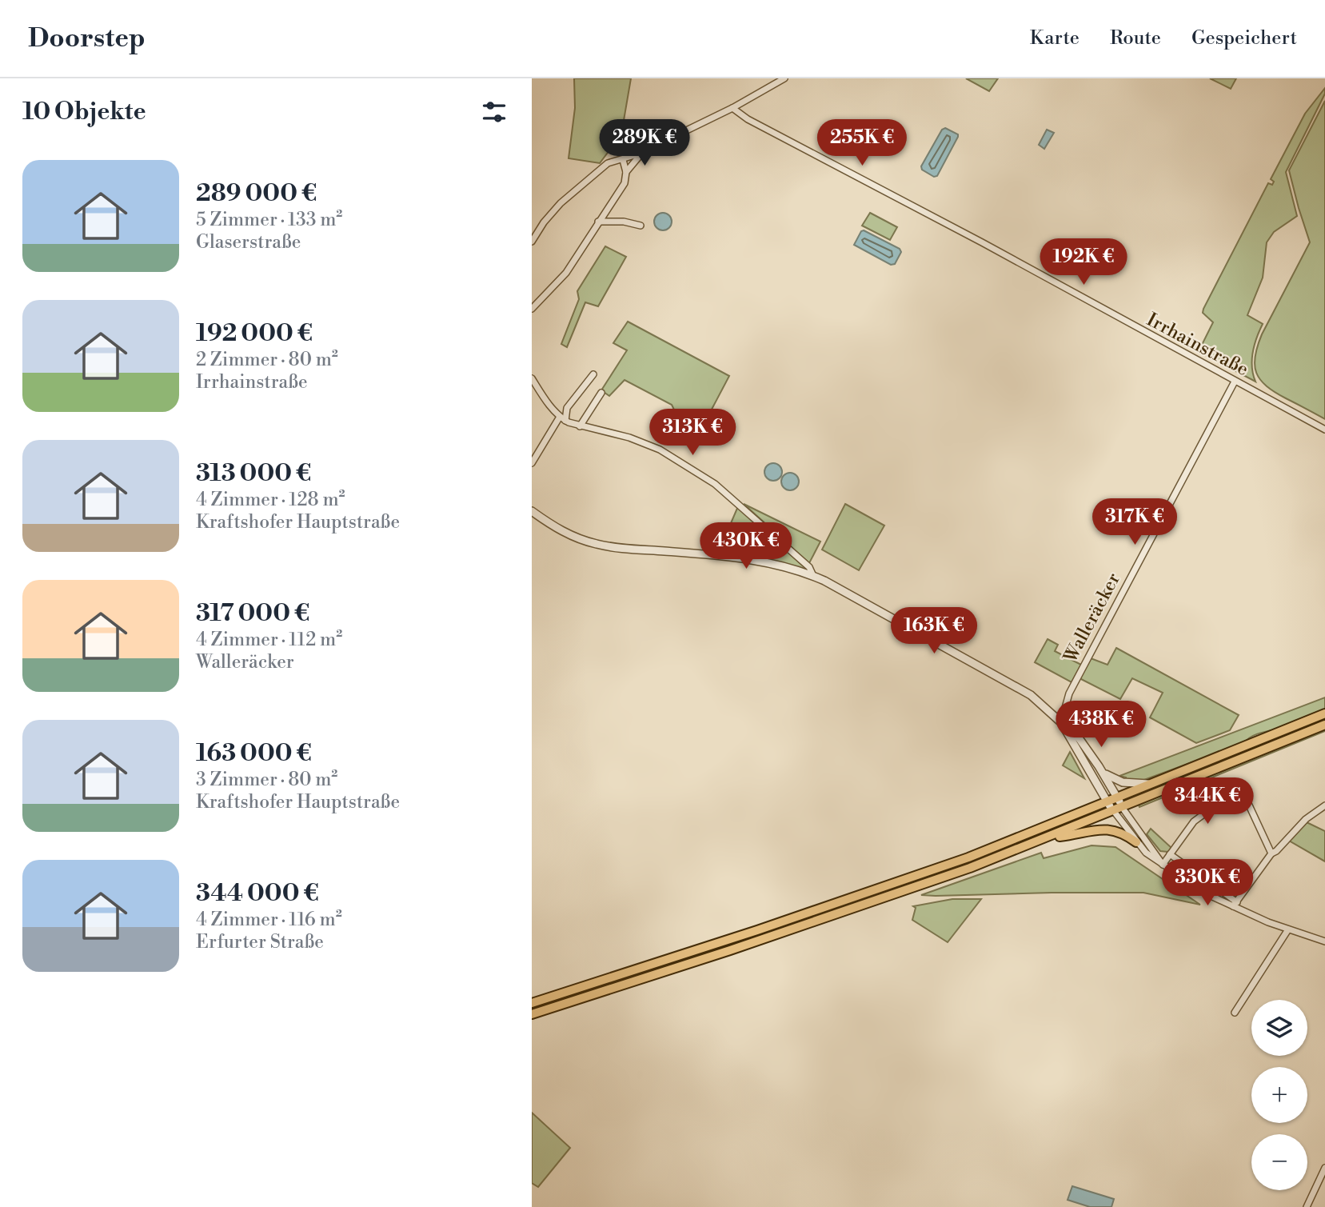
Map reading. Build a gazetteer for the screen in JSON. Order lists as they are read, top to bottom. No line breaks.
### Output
{"streets":{"street":["Irrhainstraße","Walleräcker"]},"crossings":[["Irrhainstraße","Walleräcker"]],"page":{"header":"Doorstep","nav":["Karte","Route","Gespeichert"],"heading":"10 Objekte","price":["289K €","255K €","192K €","313K €","317K €","430K €","163K €","438K €","344K €","330K €"],"list":[{"name":"289 000 €","note":"5 Zimmer · 133 m² · Glaserstraße"},{"name":"192 000 €","note":"2 Zimmer · 80 m² · Irrhainstraße"},{"name":"313 000 €","note":"4 Zimmer · 128 m² · Kraftshofer Hauptstraße"},{"name":"317 000 €","note":"4 Zimmer · 112 m² · Walleräcker"},{"name":"163 000 €","note":"3 Zimmer · 80 m² · Kraftshofer Hauptstraße"},{"name":"344 000 €","note":"4 Zimmer · 116 m² · Erfurter Straße"}],"map_buttons":["+","−"]}}
